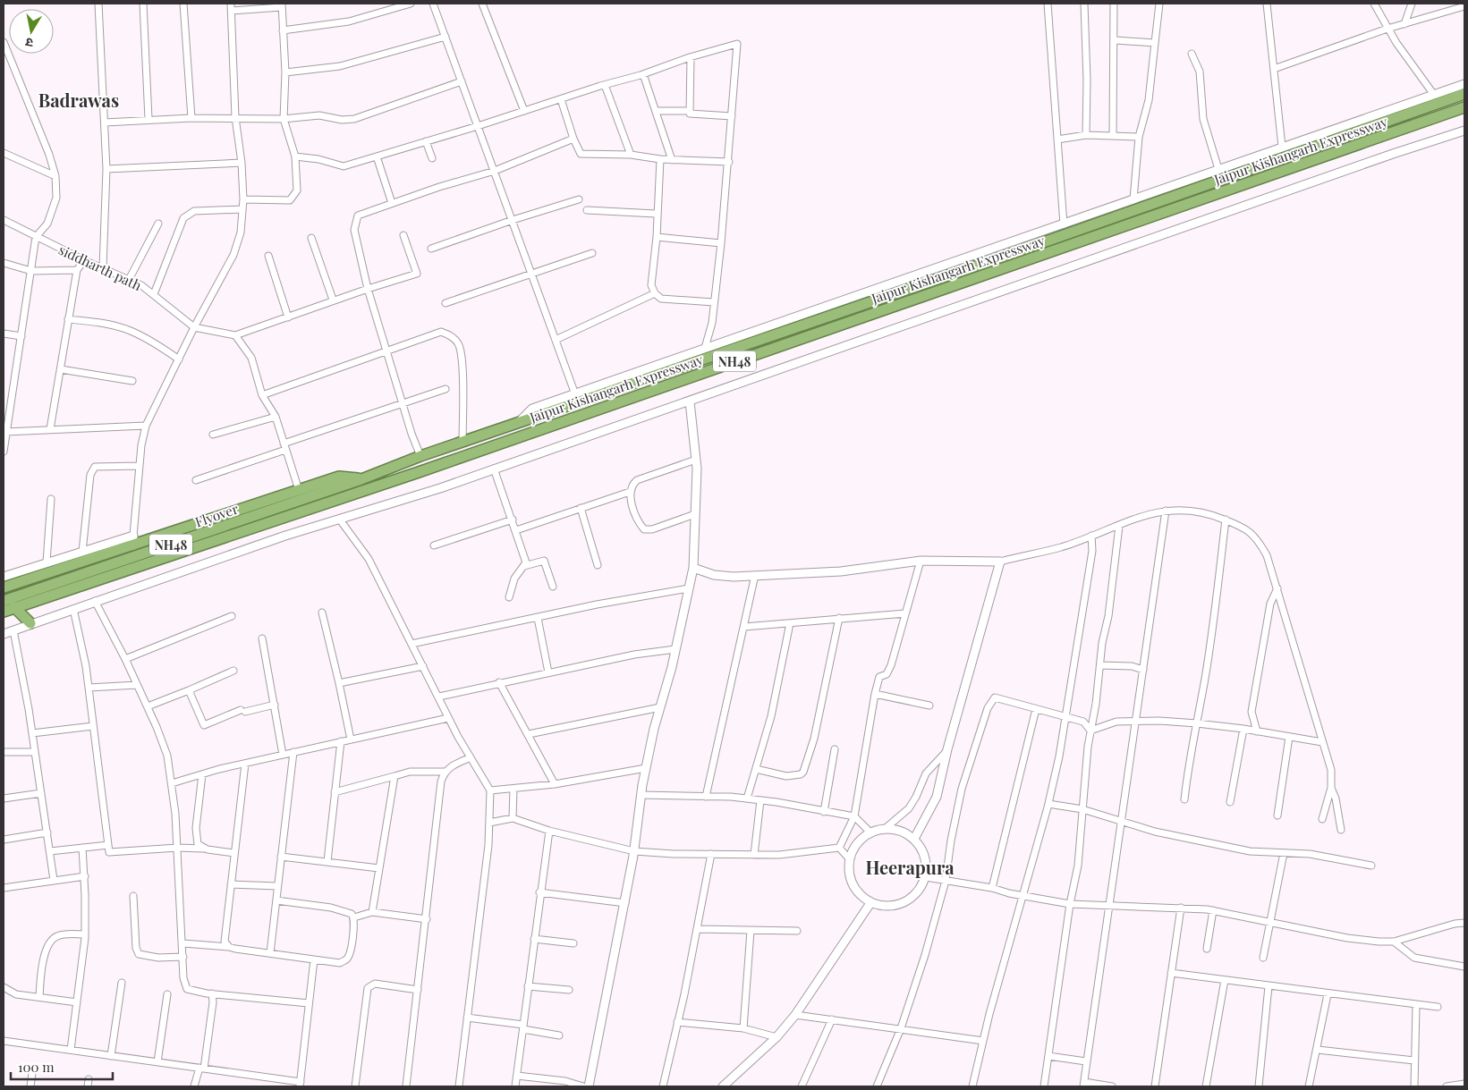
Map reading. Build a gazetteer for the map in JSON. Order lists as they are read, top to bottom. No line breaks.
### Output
{"streets":{"highway":["Jaipur Kishangarh Expressway","NH48","Flyover"],"street":["siddharth path"]},"crossings":[["Jaipur Kishangarh Expressway","Flyover"]],"districts":["Badrawas","Heerapura"],"scale_bar":"100 m","north":"bottom"}
